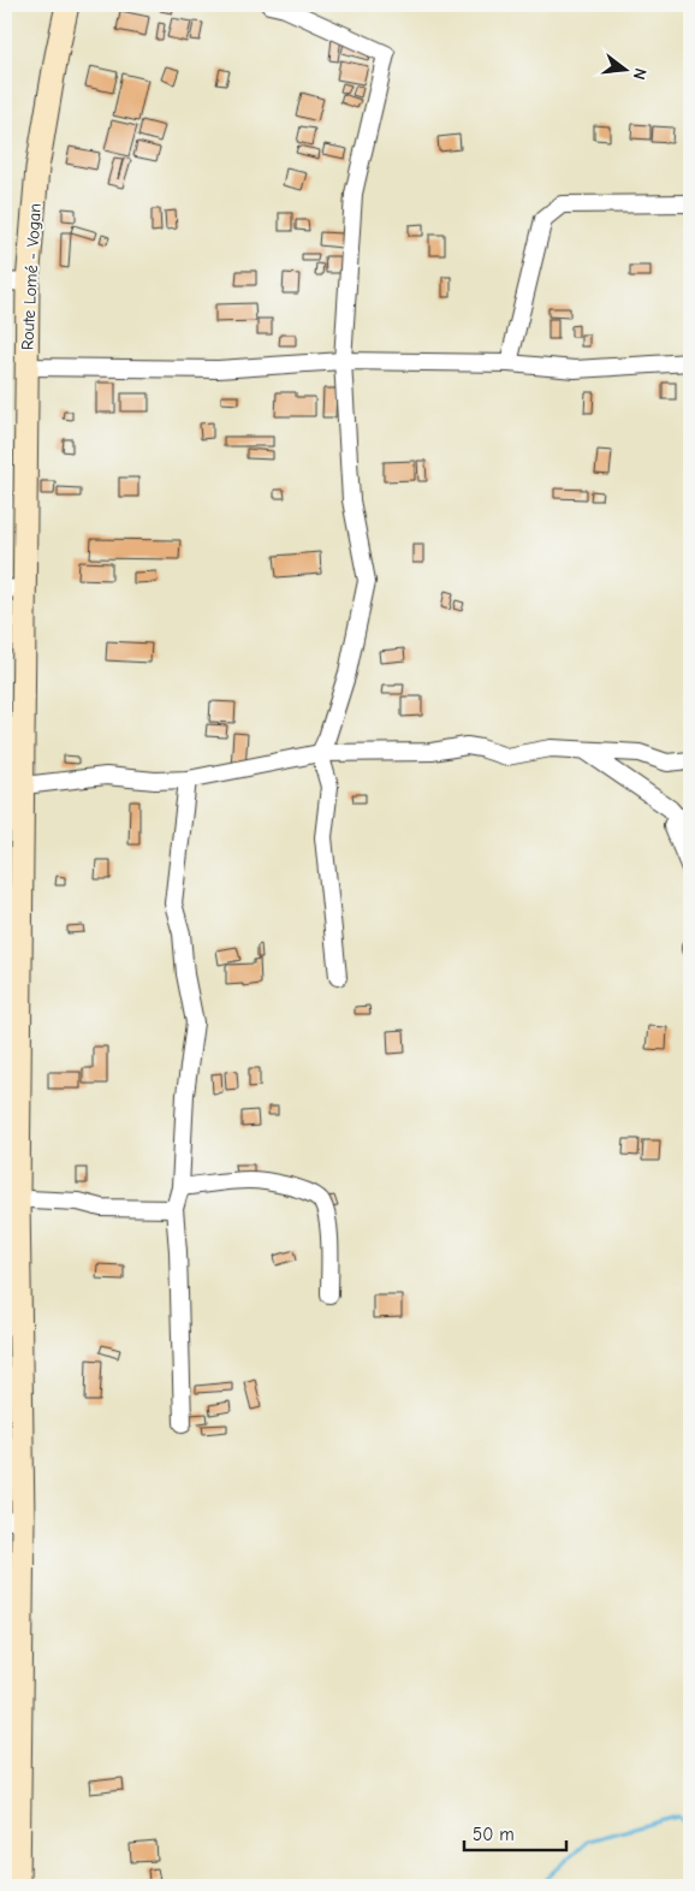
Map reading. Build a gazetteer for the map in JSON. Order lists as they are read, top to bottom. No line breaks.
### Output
{"streets":{"main road":["Route Lomé - Vogan"]},"scale_bar":"50 m","north":"right"}
